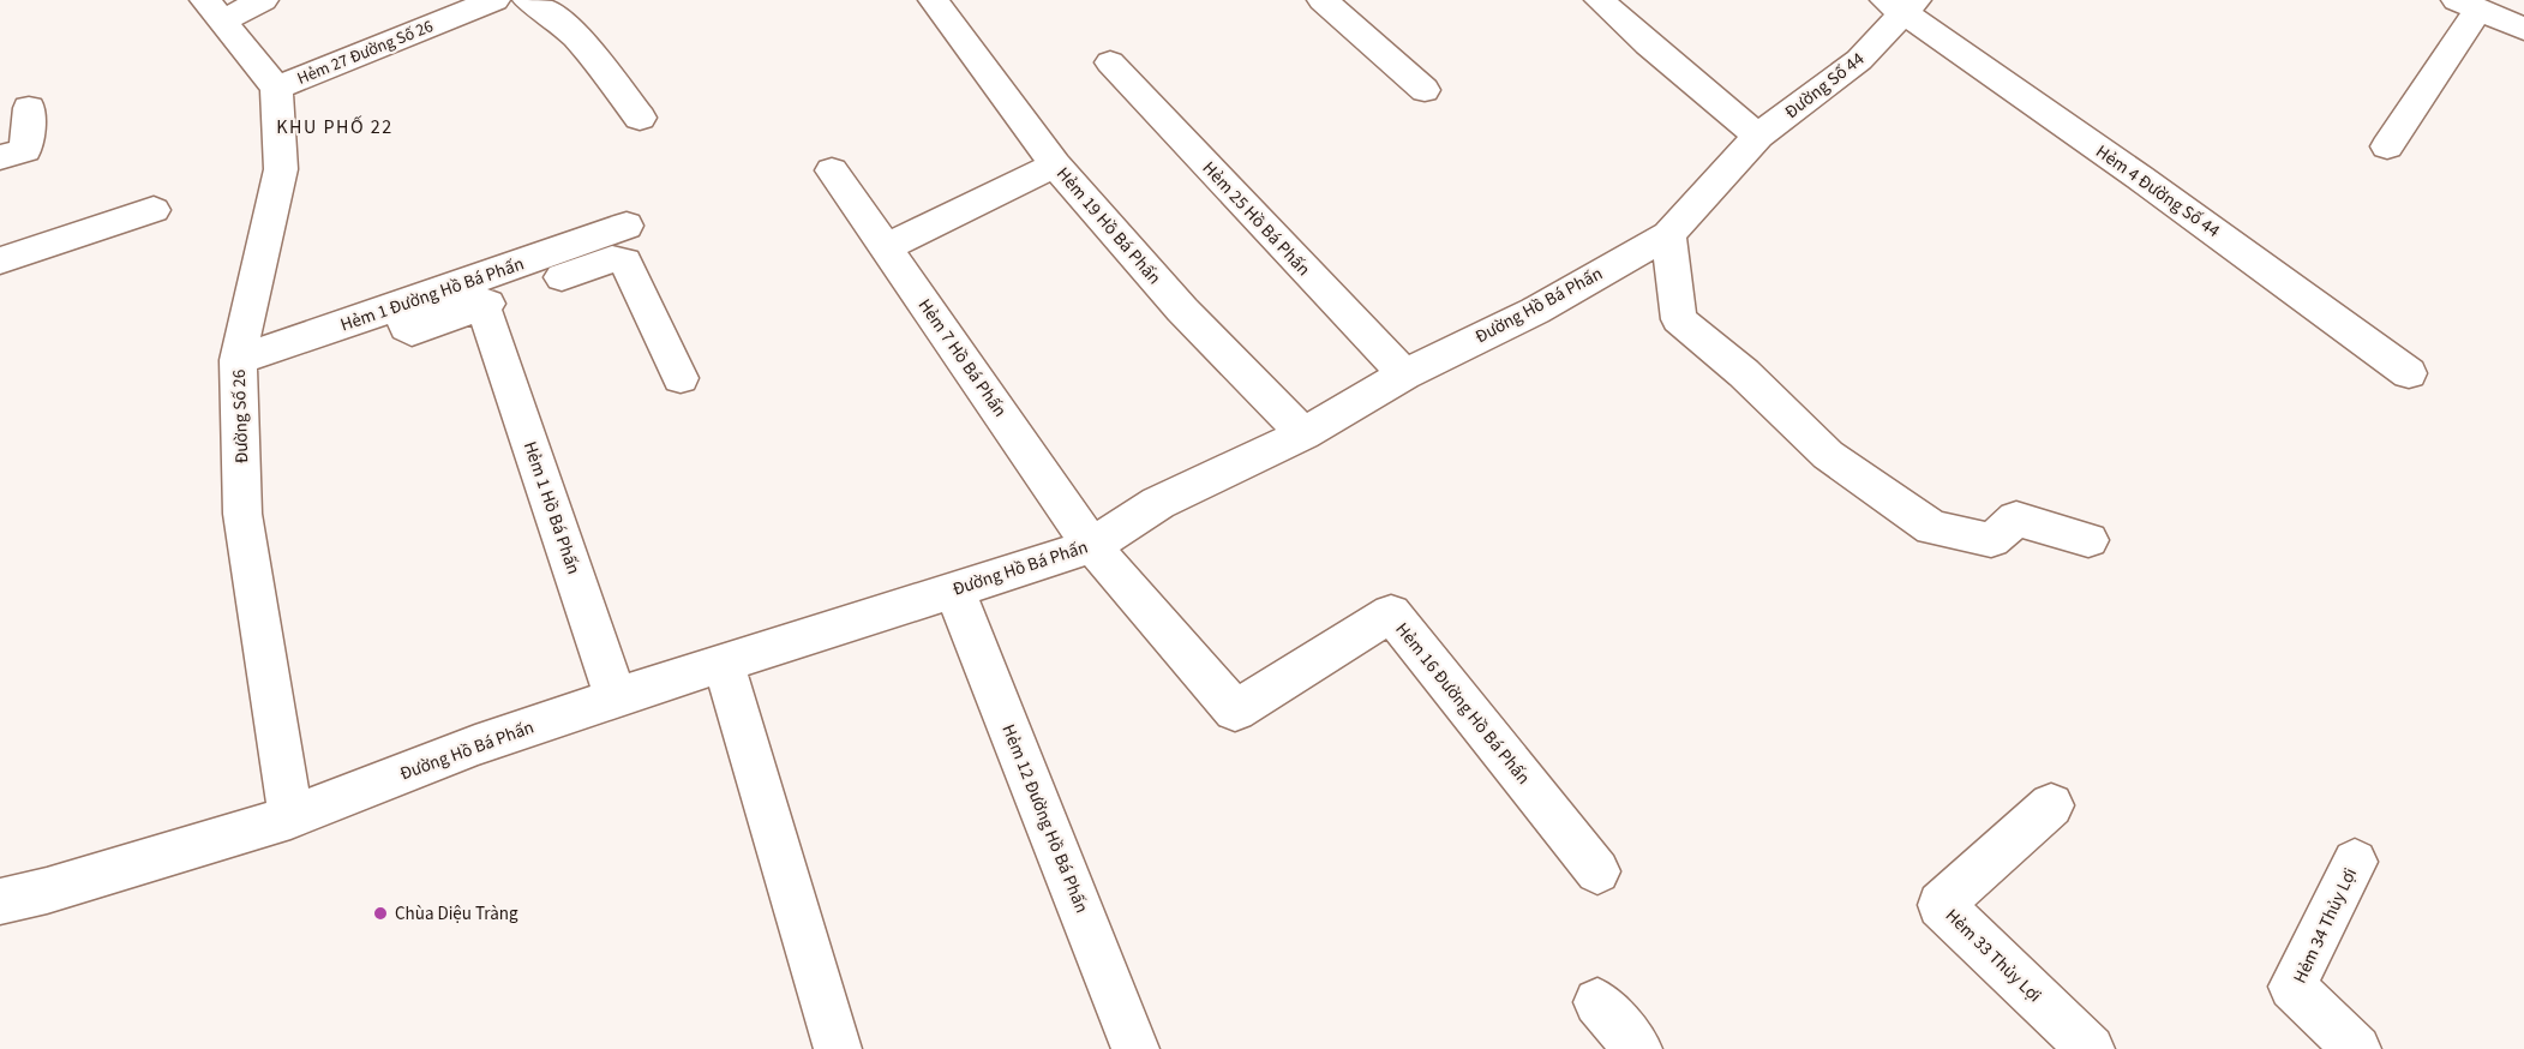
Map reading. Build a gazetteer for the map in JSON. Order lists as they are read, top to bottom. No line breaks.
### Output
{"streets":{"street":["Hẻm 27 Đường Số 26","Đường Số 44","Hẻm 4 Đường Số 44","Hẻm 25 Hồ Bá Phấn","Hẻm 19 Hồ Bá Phấn","Hẻm 1 Đường Hồ Bá Phấn","Đường Hồ Bá Phấn","Hẻm 7 Hồ Bá Phấn","Đường Số 26","Hẻm 1 Hồ Bá Phấn","Hẻm 16 Đường Hồ Bá Phấn","Hẻm 12 Đường Hồ Bá Phấn","Hẻm 34 Thủy Lợi","Hẻm 33 Thủy Lợi"]},"crossings":[["Hẻm 27 Đường Số 26","Đường Số 26"],["Đường Số 44","Hẻm 4 Đường Số 44"],["Đường Số 44","Đường Hồ Bá Phấn"],["Hẻm 25 Hồ Bá Phấn","Đường Hồ Bá Phấn"],["Hẻm 19 Hồ Bá Phấn","Đường Hồ Bá Phấn"],["Hẻm 1 Đường Hồ Bá Phấn","Đường Số 26"],["Đường Hồ Bá Phấn","Hẻm 7 Hồ Bá Phấn"],["Đường Hồ Bá Phấn","Đường Số 26"],["Đường Hồ Bá Phấn","Hẻm 1 Hồ Bá Phấn"],["Đường Hồ Bá Phấn","Hẻm 16 Đường Hồ Bá Phấn"],["Đường Hồ Bá Phấn","Hẻm 12 Đường Hồ Bá Phấn"],["Hẻm 7 Hồ Bá Phấn","Hẻm 16 Đường Hồ Bá Phấn"]],"districts":["KHU PHỐ 22"],"places":["Chùa Diệu Tràng"]}
